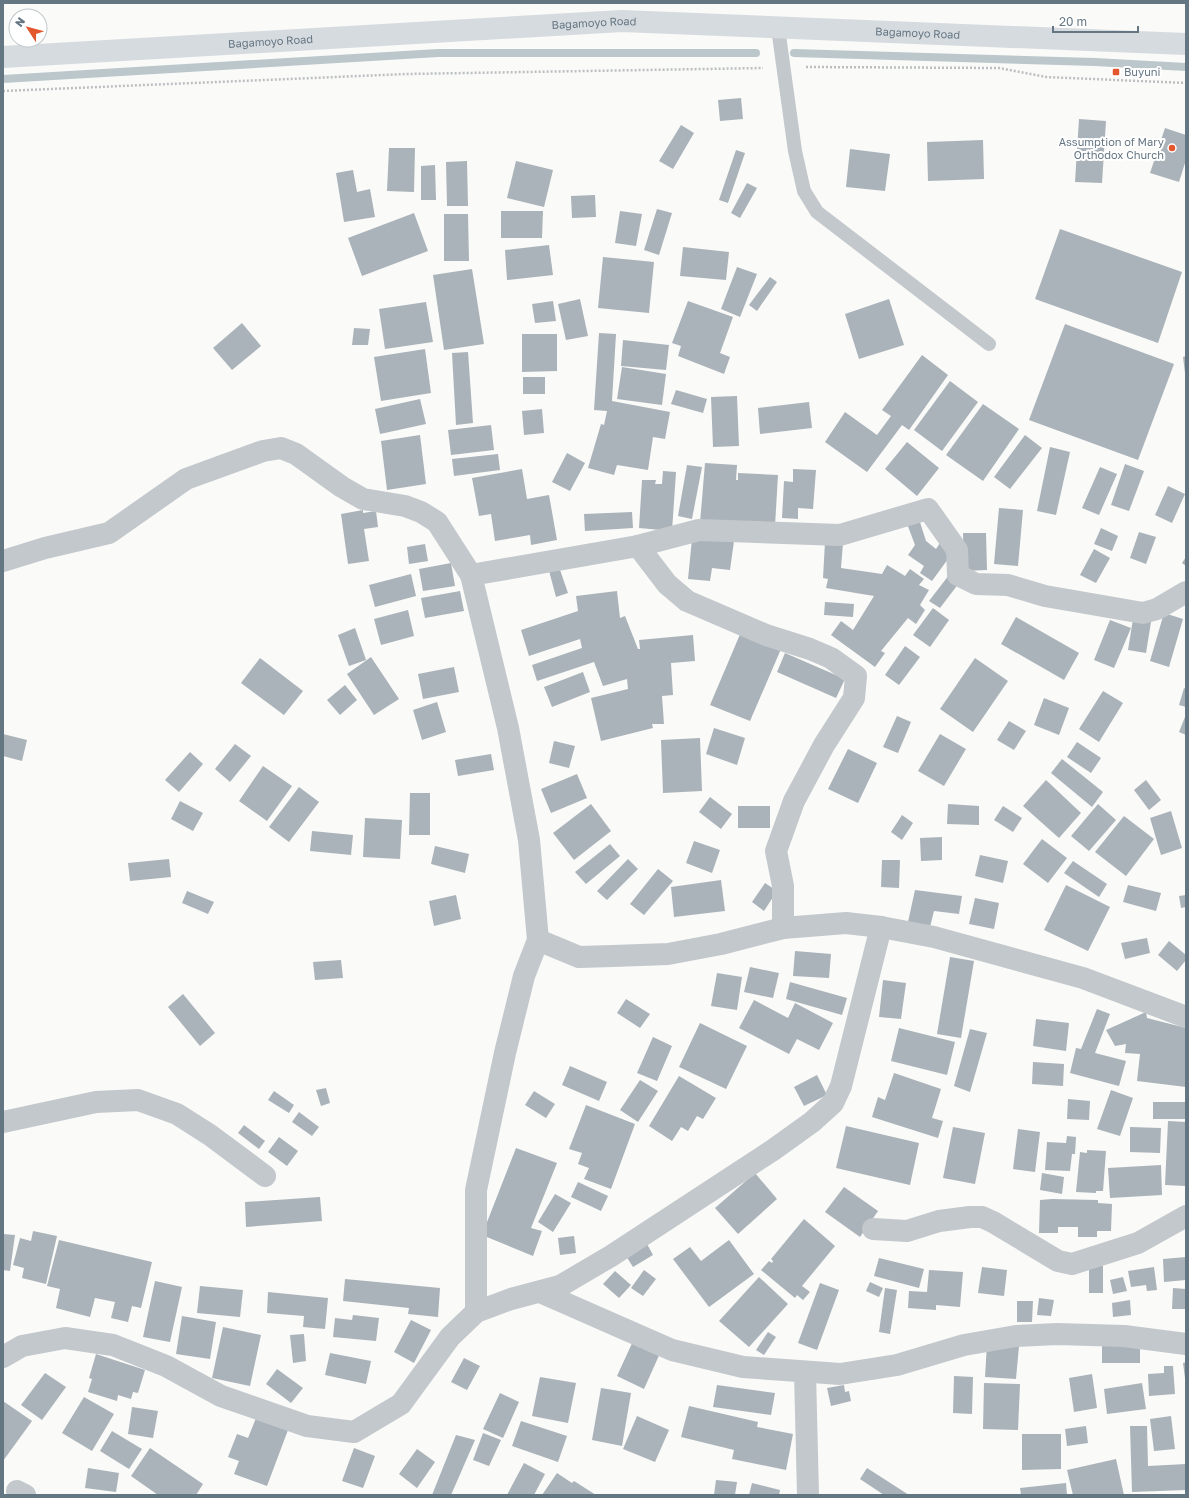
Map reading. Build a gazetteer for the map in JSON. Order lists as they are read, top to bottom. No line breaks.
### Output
{"streets":{"highway":["Bagamoyo Road"]},"places":{"transit":["Buyuni"],"other":["Assumption of Mary Orthodox Church"]},"scale_bar":"20 m","north":"top left"}
